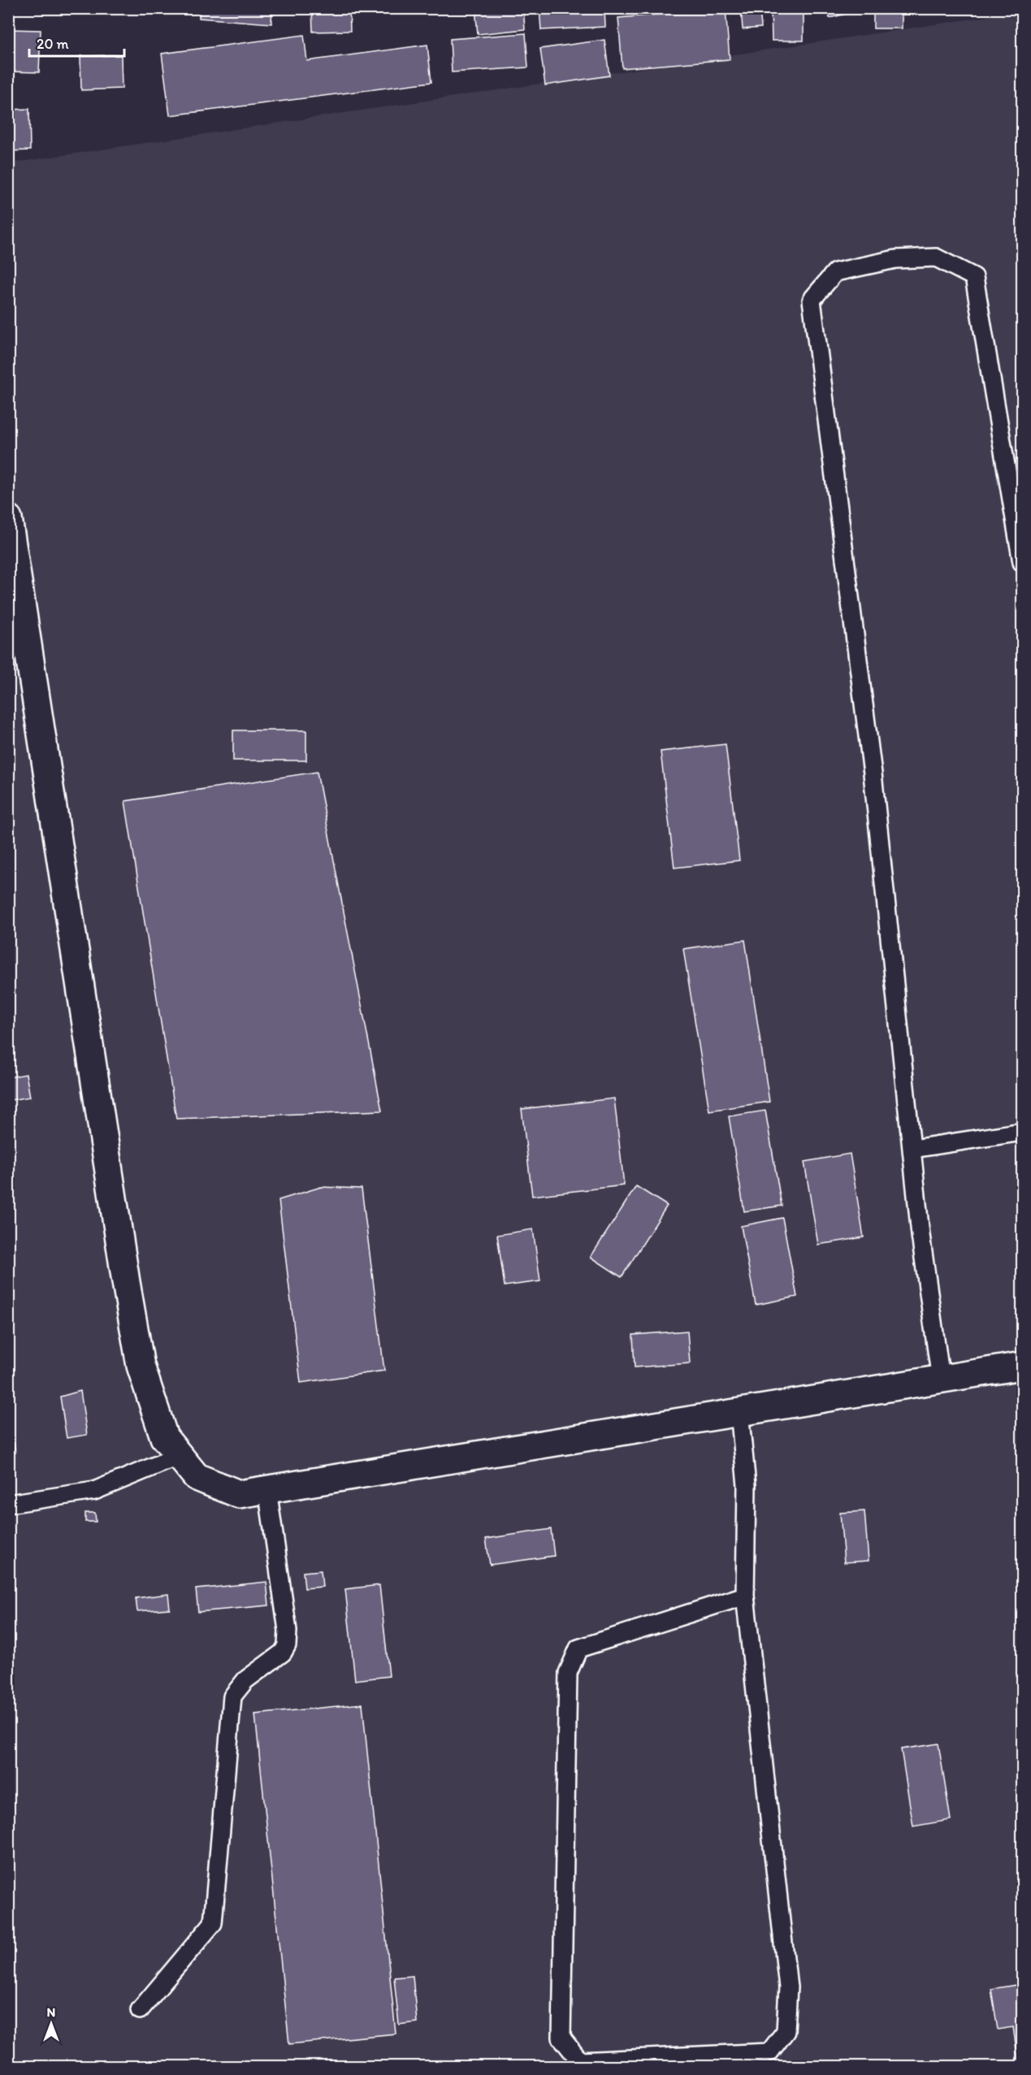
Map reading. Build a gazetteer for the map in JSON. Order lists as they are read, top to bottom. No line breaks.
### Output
{"scale_bar":"20 m","north":"top"}
